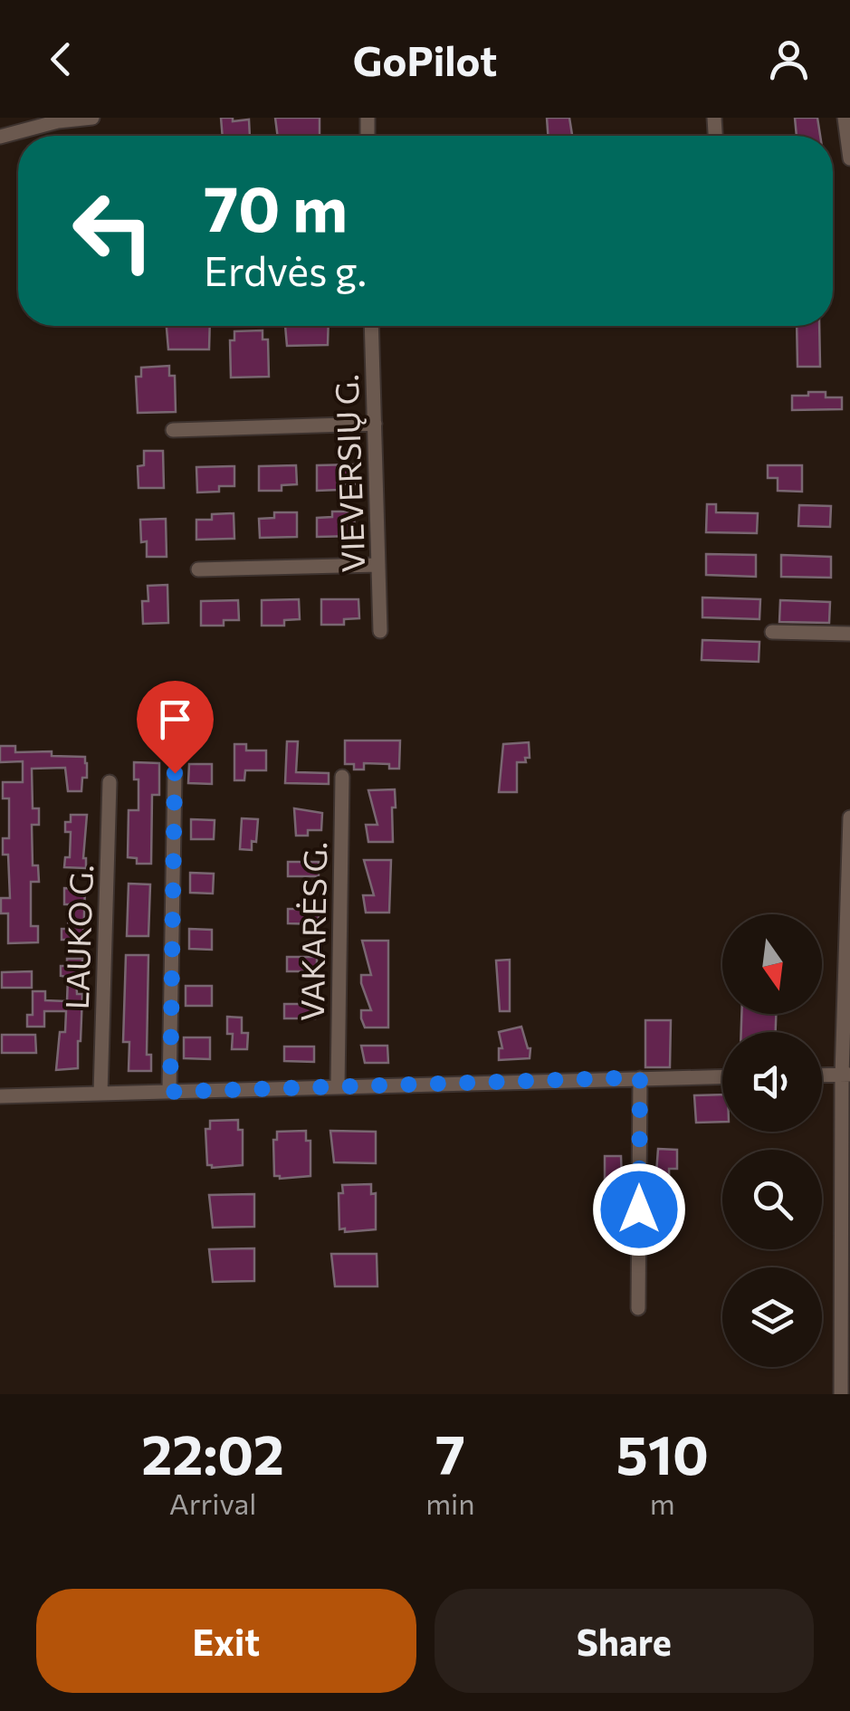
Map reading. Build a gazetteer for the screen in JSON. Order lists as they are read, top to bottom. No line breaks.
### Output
{"streets":{"street":["VIEVERSIŲ G.","VAKARĖS G.","LAUKO G."]},"north":"bottom","page":{"header":"GoPilot","turn":["70 m","Erdvės g."],"eta":["22:02","Arrival","7","min","510","m"],"buttons":["Exit","Share"]}}
